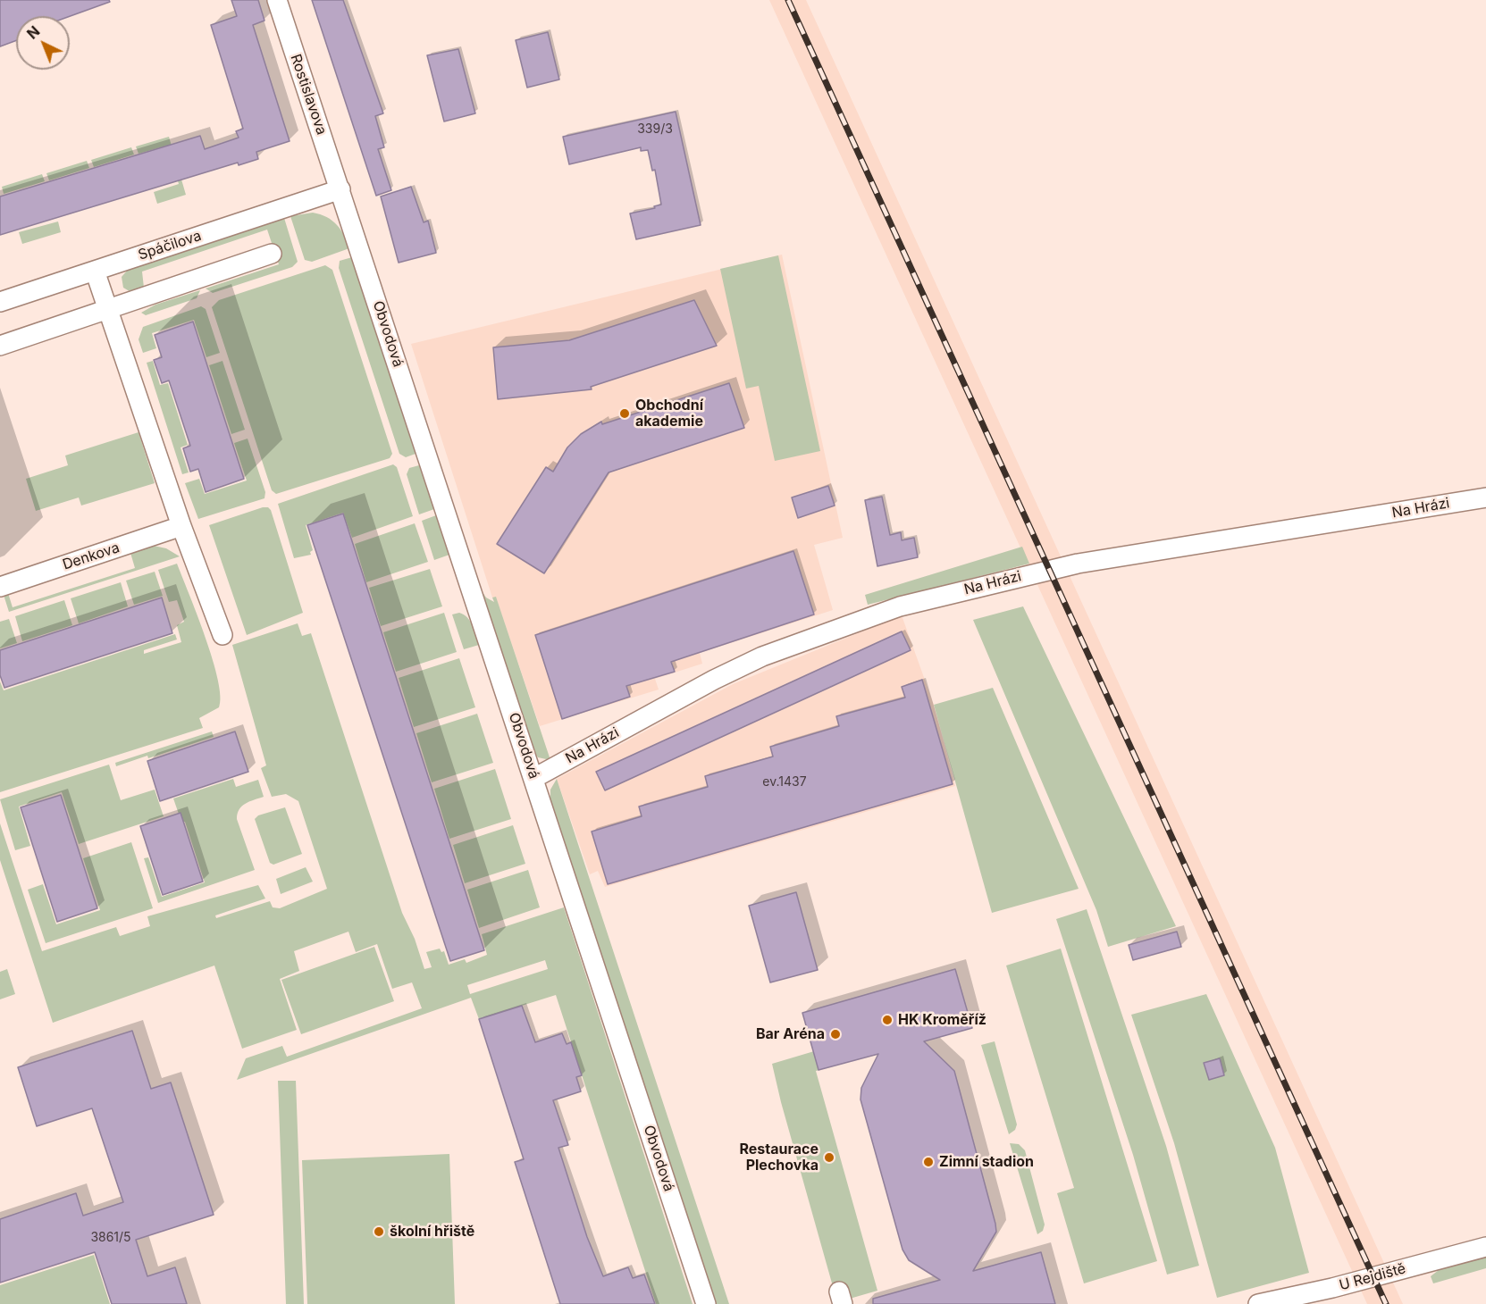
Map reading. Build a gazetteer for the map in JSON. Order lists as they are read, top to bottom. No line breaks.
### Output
{"streets":{"street":["Rostislavova","Spáčilova","Obvodová","Na Hrázi","Denkova","U Rejdiště"]},"crossings":[["Rostislavova","Spáčilova"],["Rostislavova","Obvodová"],["Spáčilova","Obvodová"],["Obvodová","Na Hrázi"]],"places":["Obchodní akademie","HK Kroměříž","Bar Aréna","Restaurace Plechovka","Zimní stadion","školní hřiště"],"house_numbers":["339/3","ev.1437","3861/5"],"north":"top left"}
